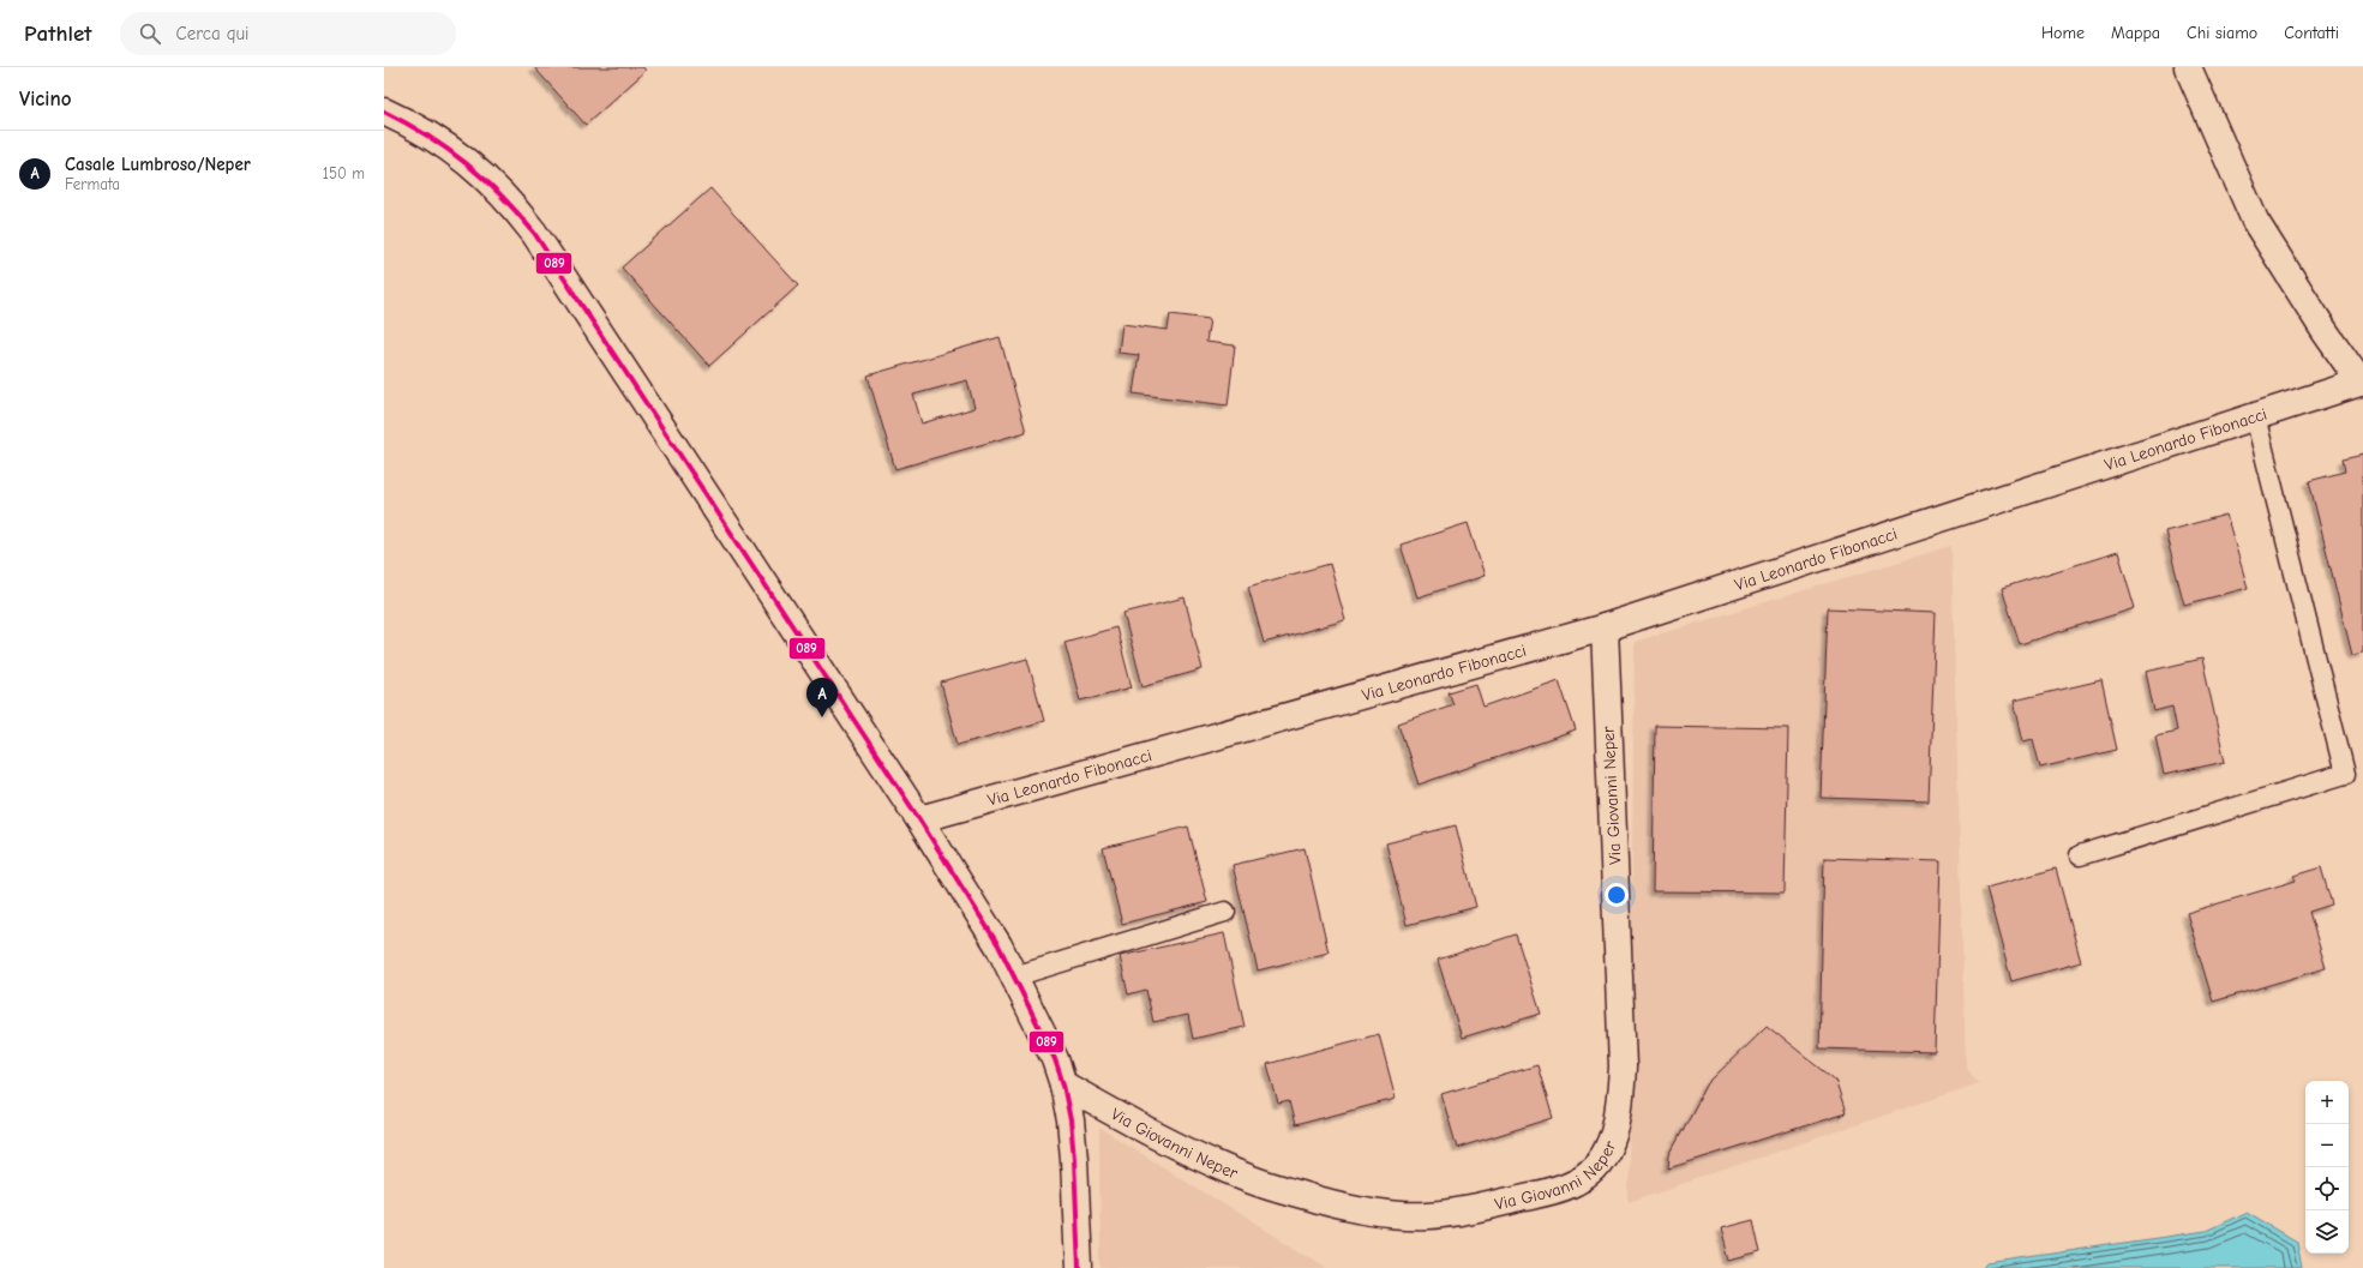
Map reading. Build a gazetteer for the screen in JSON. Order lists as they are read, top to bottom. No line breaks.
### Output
{"streets":{"street":["Via Leonardo Fibonacci","Via Giovanni Neper"]},"crossings":[["Via Leonardo Fibonacci","Via Giovanni Neper"]],"lines":["transit line 089"],"page":{"header":"Pathlet","search":"Cerca qui","nav":["Home","Mappa","Chi siamo","Contatti"],"heading":"Vicino","list":[{"mark":"A","name":"Casale Lumbroso/Neper","note":"Fermata","value":"150 m"}],"pins":"A","map_buttons":["+","−"]}}
